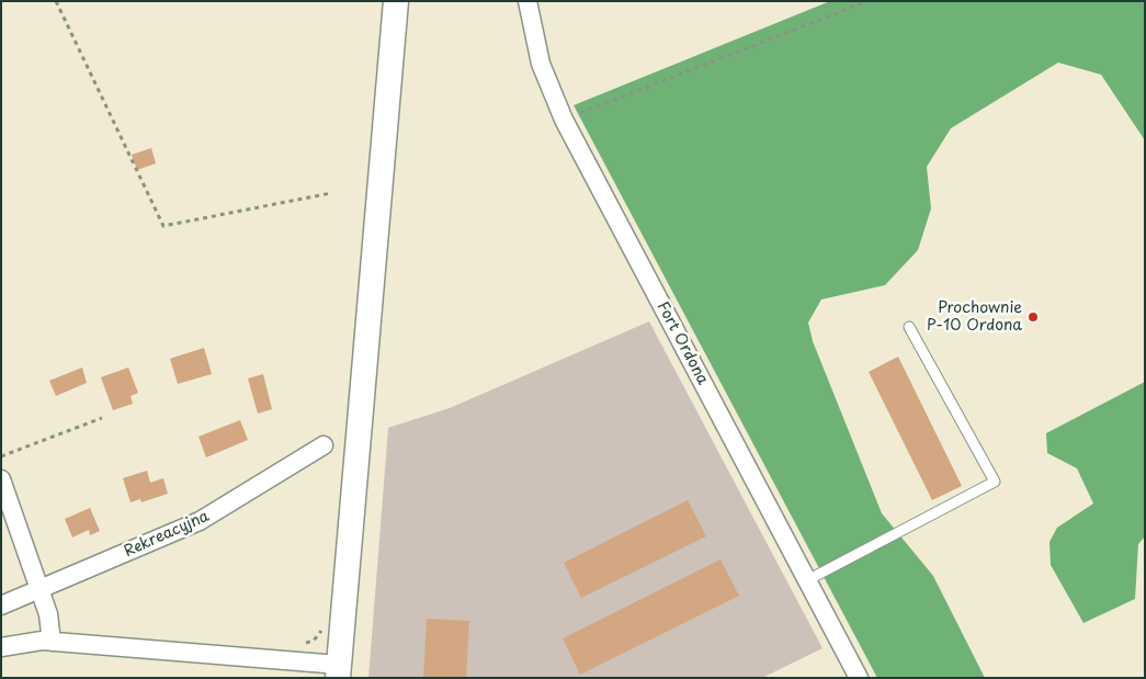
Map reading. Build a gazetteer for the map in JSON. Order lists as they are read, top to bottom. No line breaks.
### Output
{"streets":{"street":["Fort Ordona","Rekreacyjna"]},"places":["Prochownie P-10 Ordona"]}
